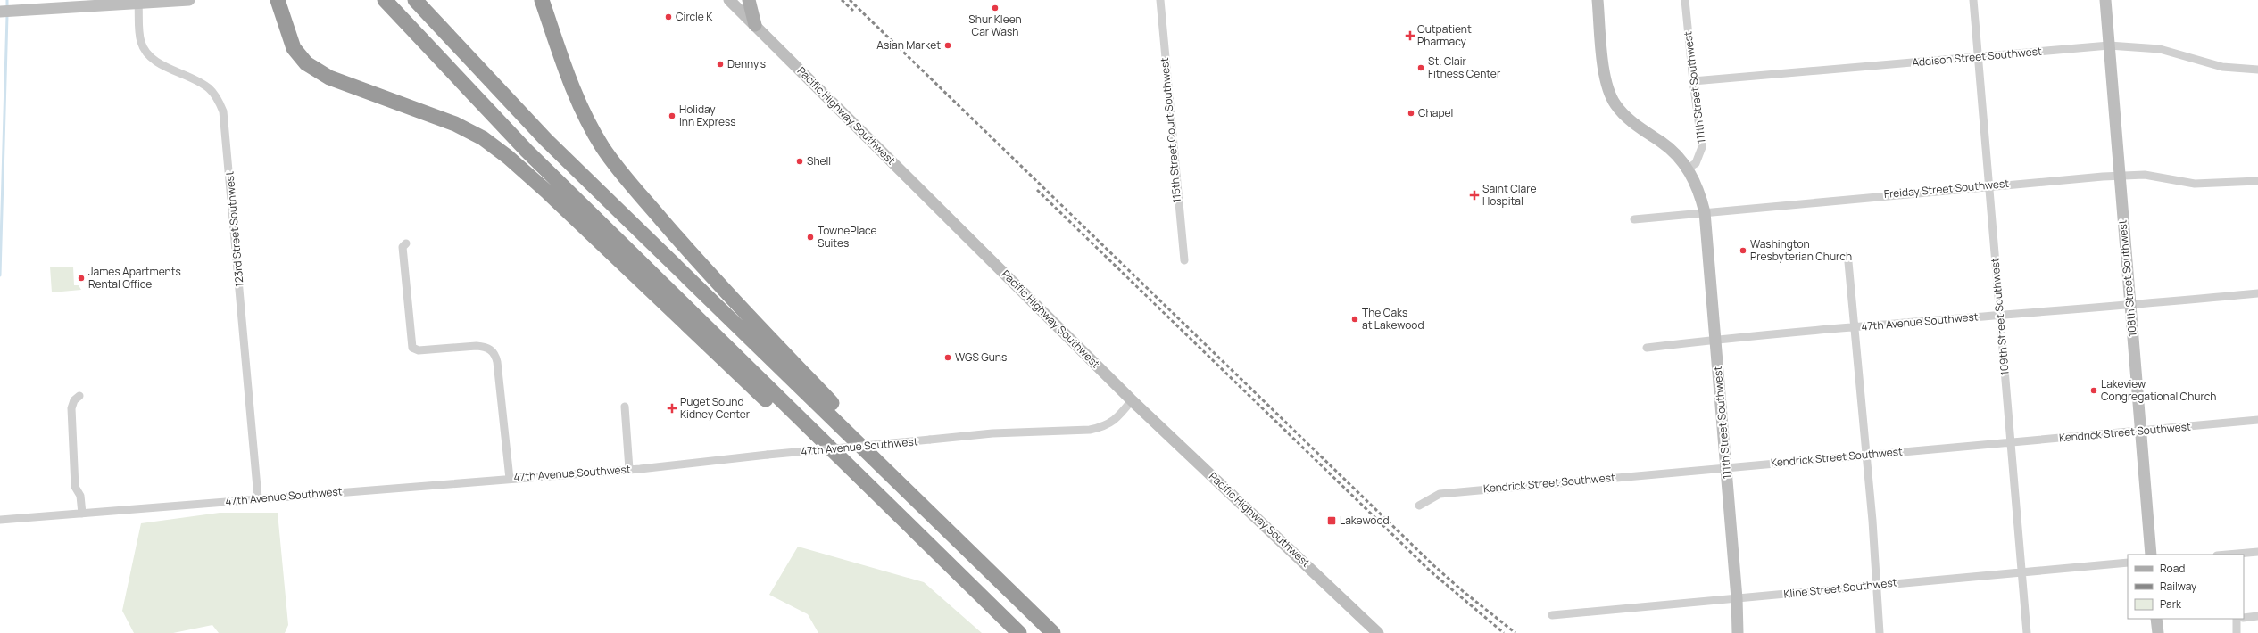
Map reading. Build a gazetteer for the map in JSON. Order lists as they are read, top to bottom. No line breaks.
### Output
{"streets":{"street":["Addison Street Southwest","111th Street Southwest","Pacific Highway Southwest","115th Street Court Southwest","Freiday Street Southwest","123rd Street Southwest","108th Street Southwest","109th Street Southwest","47th Avenue Southwest","Kendrick Street Southwest","Kline Street Southwest"]},"crossings":[["Addison Street Southwest","111th Street Southwest"],["Addison Street Southwest","108th Street Southwest"],["Addison Street Southwest","109th Street Southwest"],["111th Street Southwest","Freiday Street Southwest"],["111th Street Southwest","47th Avenue Southwest"],["111th Street Southwest","Kendrick Street Southwest"],["111th Street Southwest","Kline Street Southwest"],["Pacific Highway Southwest","47th Avenue Southwest"],["Freiday Street Southwest","108th Street Southwest"],["Freiday Street Southwest","109th Street Southwest"],["123rd Street Southwest","47th Avenue Southwest"],["108th Street Southwest","47th Avenue Southwest"],["108th Street Southwest","Kendrick Street Southwest"],["109th Street Southwest","47th Avenue Southwest"],["109th Street Southwest","Kendrick Street Southwest"],["109th Street Southwest","Kline Street Southwest"]],"places":{"other":["Shur Kleen Car Wash","Circle K","Asian Market","Denny's","St. Clair Fitness Center","Chapel","Holiday Inn Express","Shell","TownePlace Suites","Washington Presbyterian Church","James Apartments Rental Office","The Oaks at Lakewood","WGS Guns","Lakeview Congregational Church"],"health":["Outpatient Pharmacy","Saint Clare Hospital","Puget Sound Kidney Center"],"transit":["Lakewood"]},"legend":["Road","Railway","Park"]}
